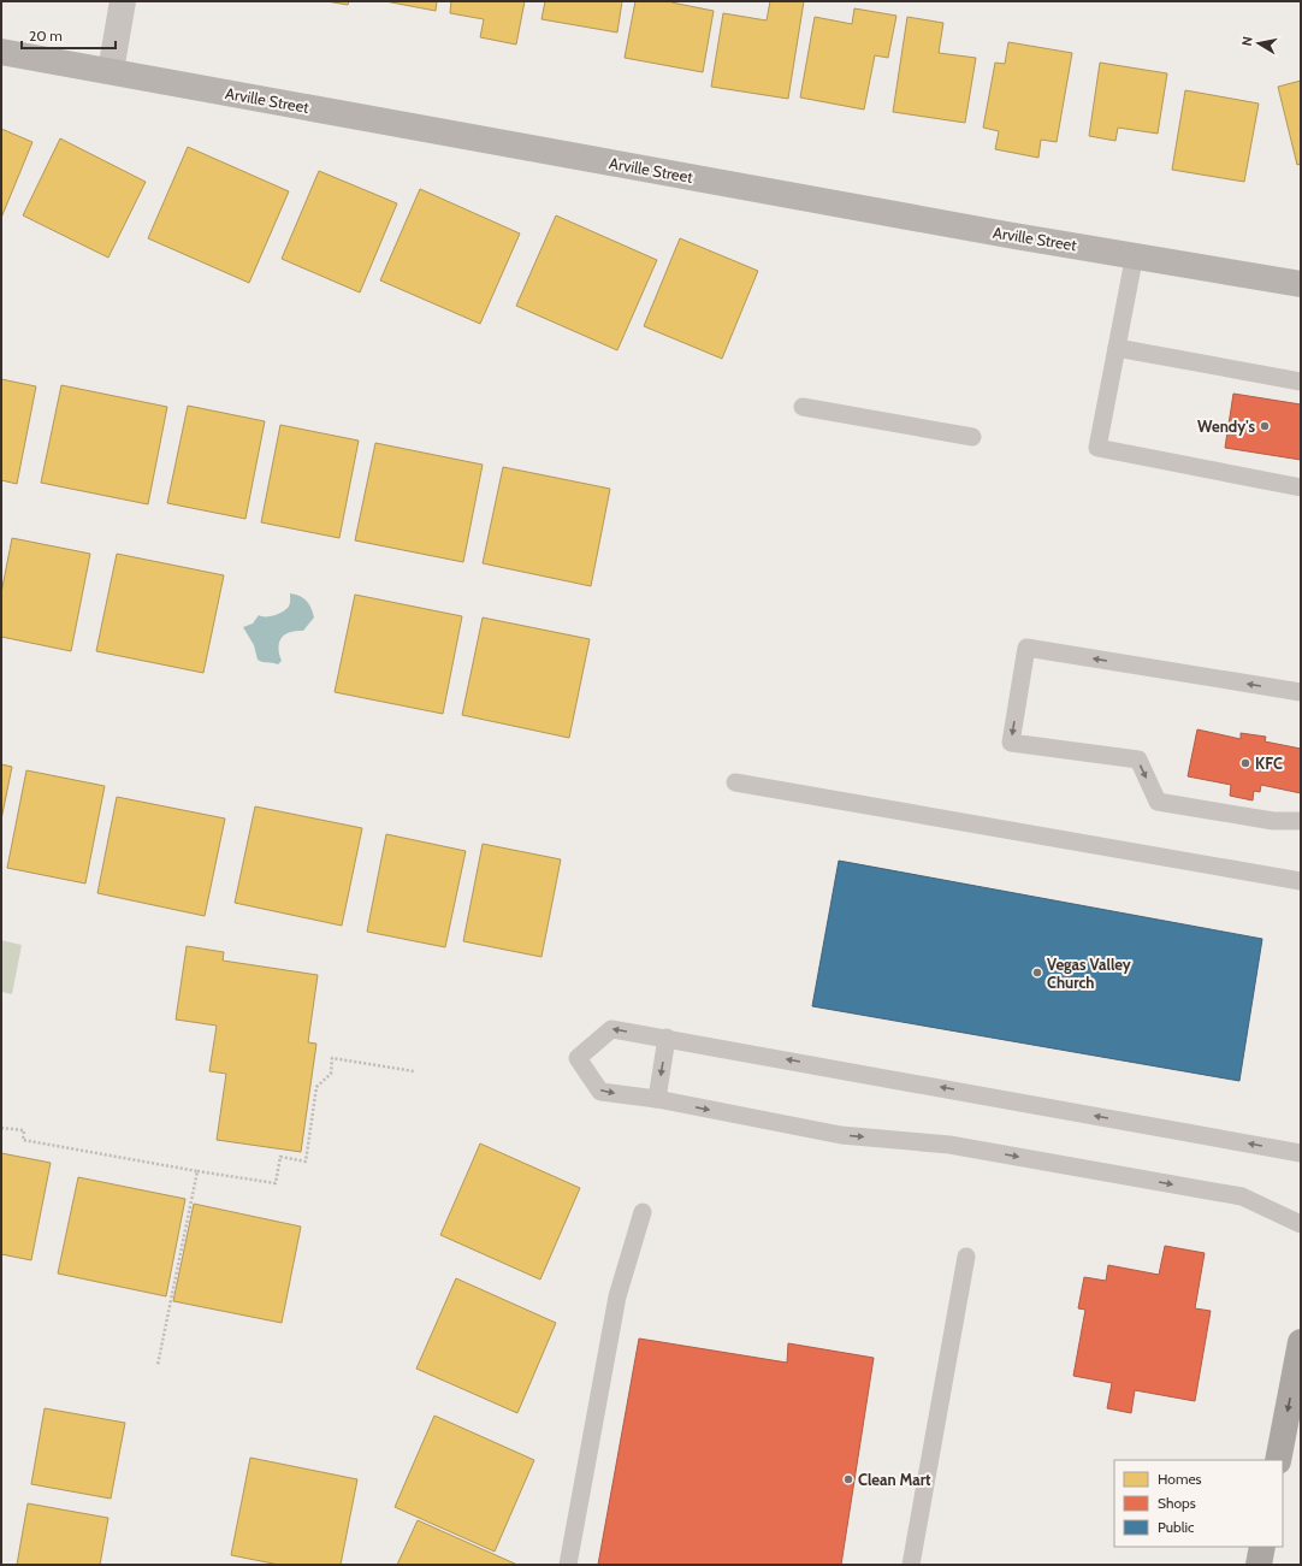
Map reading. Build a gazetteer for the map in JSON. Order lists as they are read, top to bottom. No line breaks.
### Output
{"streets":{"street":["Arville Street"]},"places":["Wendy's","KFC","Vegas Valley Church","Clean Mart"],"legend":["Homes","Shops","Public"],"scale_bar":"20 m","north":"left"}
